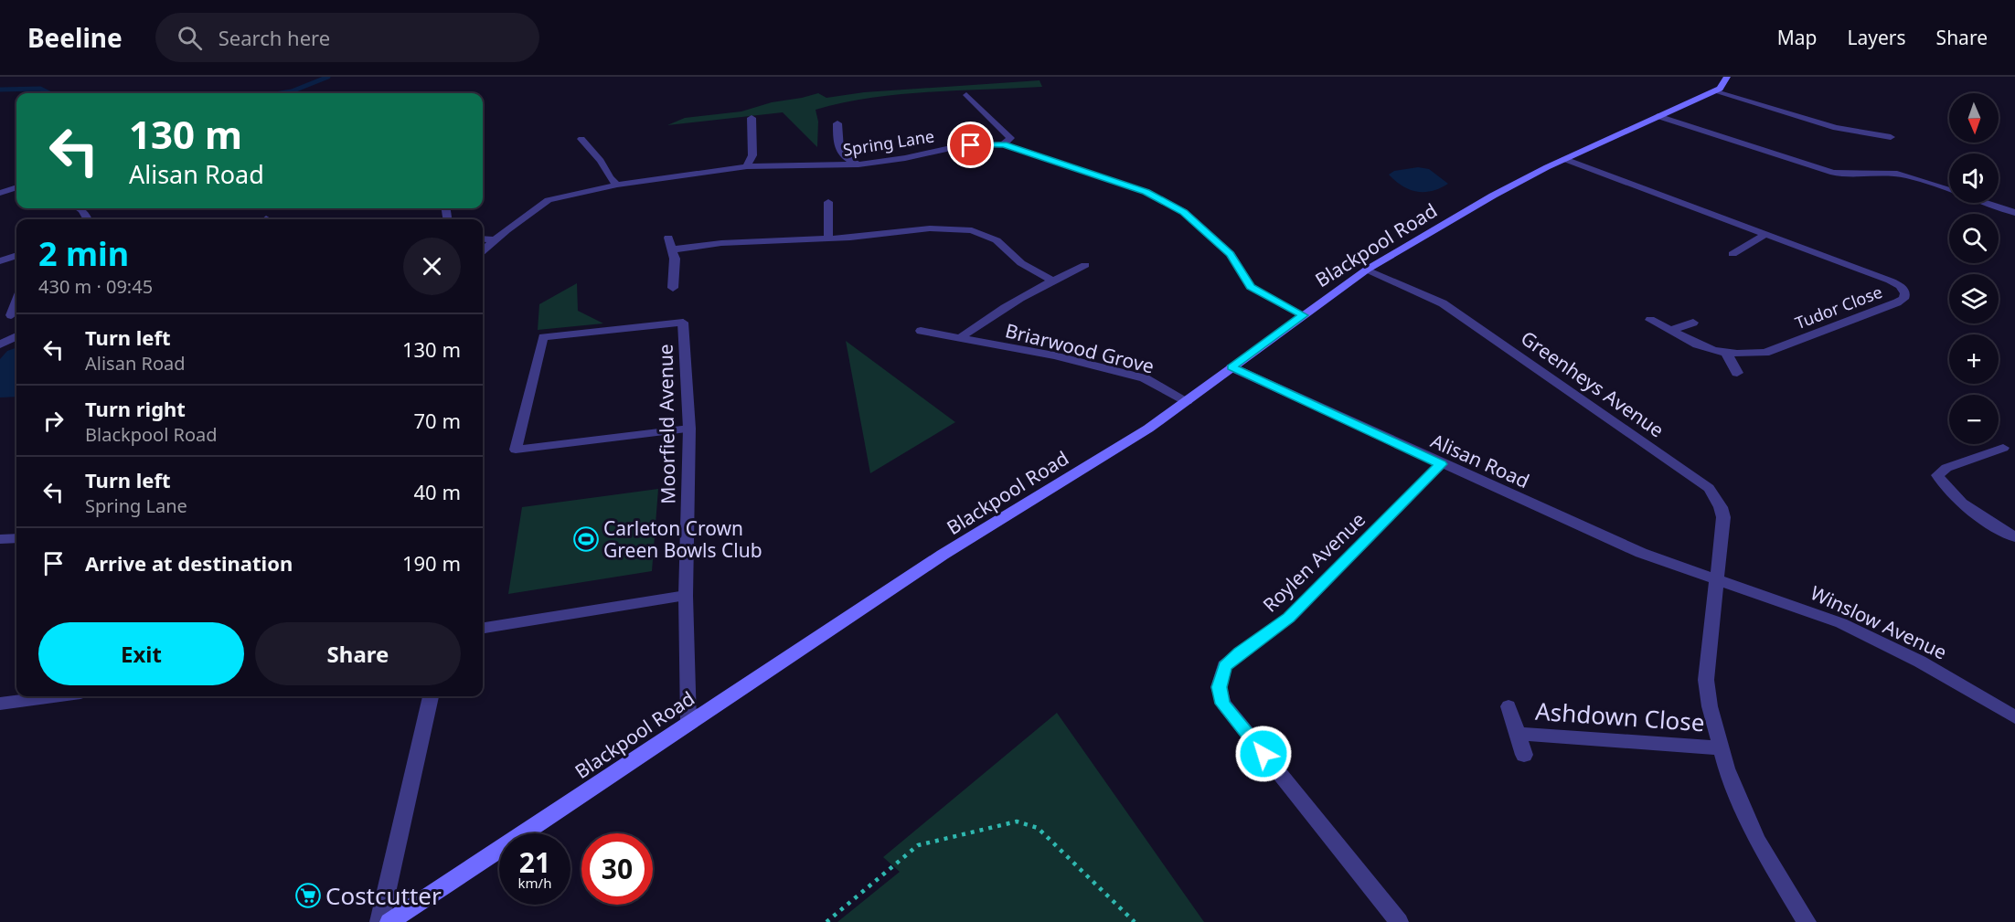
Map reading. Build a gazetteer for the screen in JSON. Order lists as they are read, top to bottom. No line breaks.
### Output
{"streets":{"main road":["Blackpool Road"],"street":["Spring Lane","Tudor Close","Briarwood Grove","Greenheys Avenue","Moorfield Avenue","Alisan Road","Roylen Avenue","Winslow Avenue","Ashdown Close"]},"crossings":[["Spring Lane","Blackpool Road"],["Blackpool Road","Tudor Close"],["Blackpool Road","Briarwood Grove"],["Blackpool Road","Greenheys Avenue"],["Blackpool Road","Moorfield Avenue"],["Blackpool Road","Alisan Road"],["Greenheys Avenue","Alisan Road"],["Greenheys Avenue","Winslow Avenue"],["Greenheys Avenue","Ashdown Close"],["Alisan Road","Roylen Avenue"],["Alisan Road","Winslow Avenue"]],"places":{"sports":["Carleton Crown Green Bowls Club"],"supermarket":["Costcutter"]},"north":"bottom","page":{"header":"Beeline","search":"Search here","nav":["Map","Layers","Share"],"map_buttons":["+","−"],"turn":["130 m","Alisan Road"],"heading":["2 min","430 m · 09:45"],"list":[{"name":"Turn left","note":"Alisan Road","value":"130 m"},{"name":"Turn right","note":"Blackpool Road","value":"70 m"},{"name":"Turn left","note":"Spring Lane","value":"40 m"},{"name":"Arrive at destination","value":"190 m"}],"buttons":["Exit","Share"],"speed":"21 km/h","limit":"30"}}
